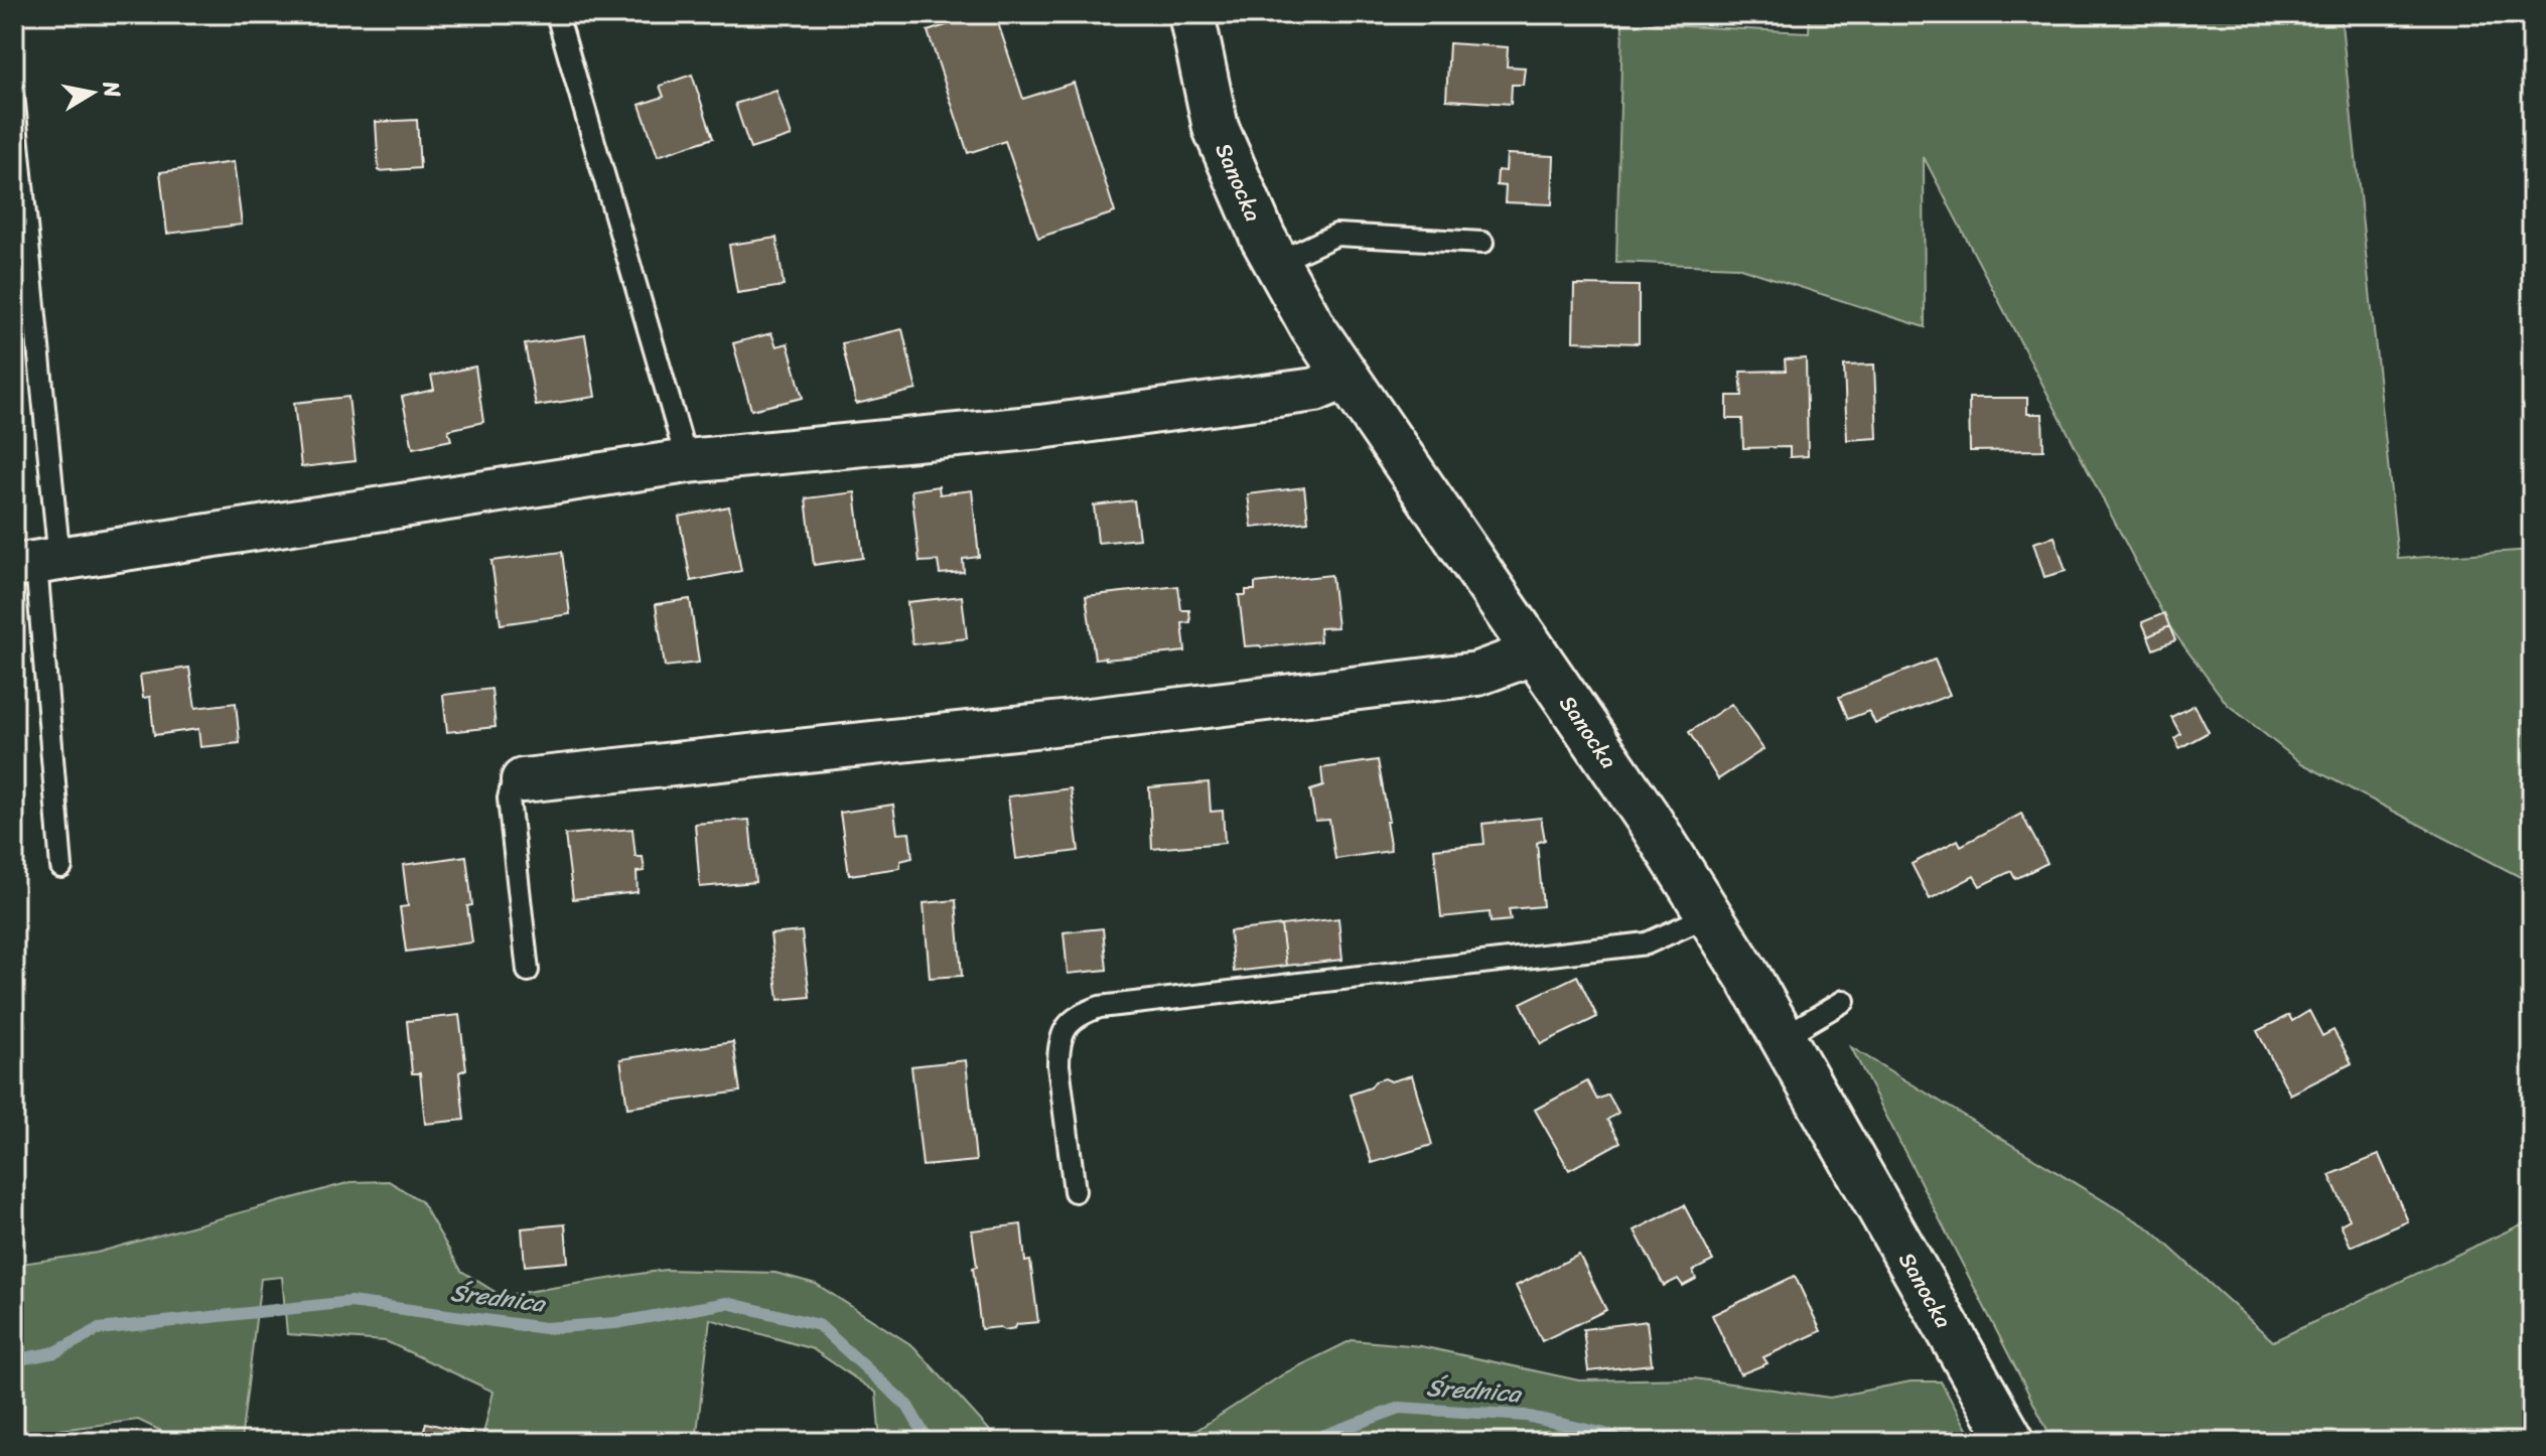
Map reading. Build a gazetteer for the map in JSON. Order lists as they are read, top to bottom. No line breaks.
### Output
{"streets":{"main road":["Sanocka"]},"water":["Średnica"],"north":"right"}
